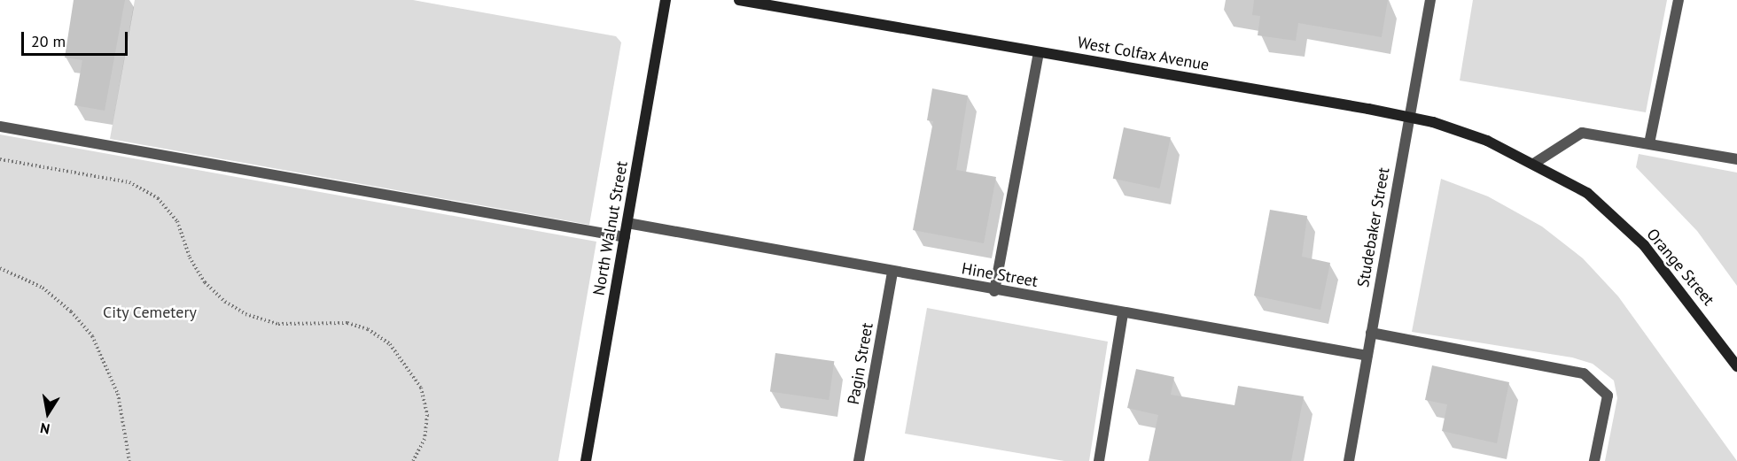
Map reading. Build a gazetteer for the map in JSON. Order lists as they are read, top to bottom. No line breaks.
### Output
{"streets":{"street":["West Colfax Avenue","Studebaker Street","North Walnut Street","Orange Street","Hine Street","Pagin Street"]},"crossings":[["West Colfax Avenue","Studebaker Street"],["West Colfax Avenue","Orange Street"],["Studebaker Street","Hine Street"],["North Walnut Street","Hine Street"],["Hine Street","Pagin Street"]],"parks":["City Cemetery"],"scale_bar":"20 m","north":"bottom"}
